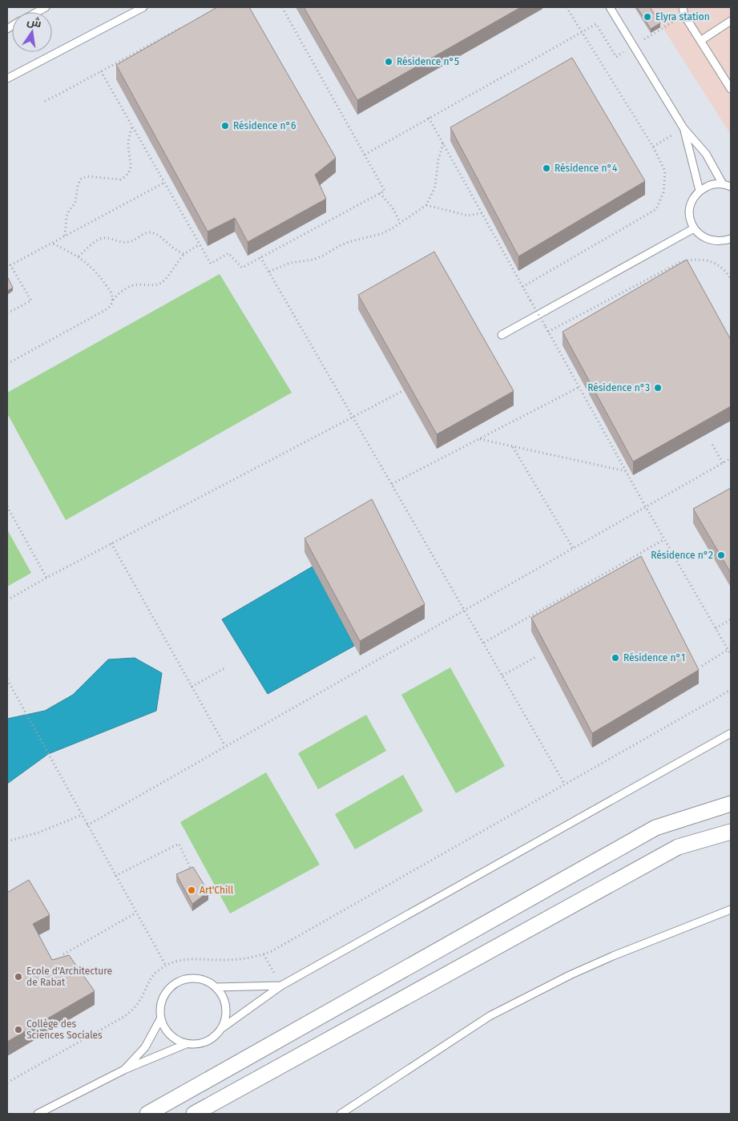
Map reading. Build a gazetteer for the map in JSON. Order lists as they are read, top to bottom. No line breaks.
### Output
{"places":["Elyra station","Résidence n°5","Résidence n°6","Résidence n°4","Résidence n°3","Résidence n°2","Résidence n°1","Art'Chill","Ecole d'Architecture de Rabat","Collège des Sciences Sociales"],"north":"top"}
